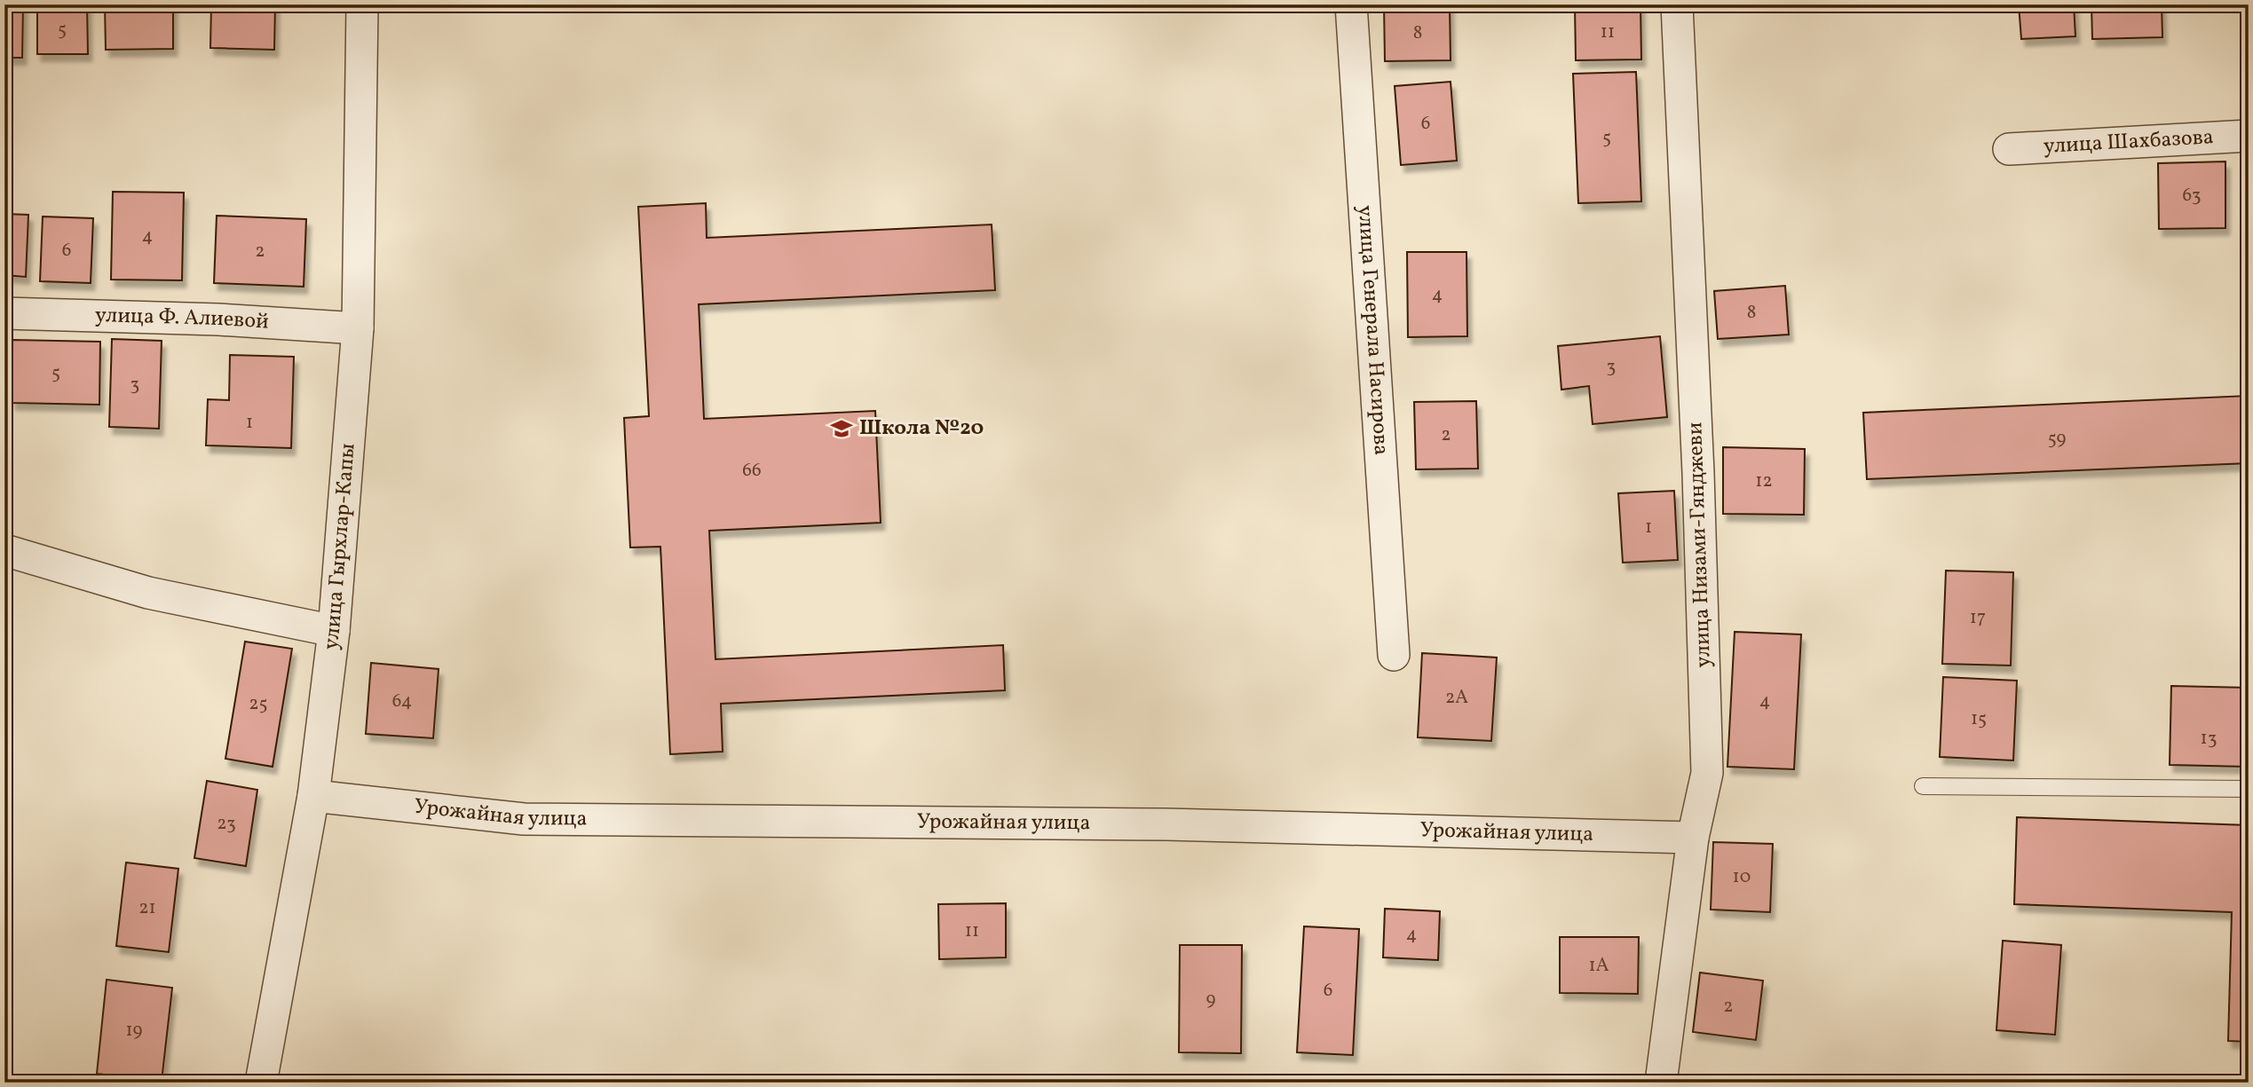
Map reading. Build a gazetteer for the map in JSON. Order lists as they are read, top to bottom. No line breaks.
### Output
{"streets":{"street":["улица Шахбазова","улица Ф. Алиевой","улица Генерала Насирова","улица Низами-Гянджеви","улица Гырхлар-Капы","Урожайная улица"]},"crossings":[["улица Ф. Алиевой","улица Гырхлар-Капы"],["улица Низами-Гянджеви","Урожайная улица"],["улица Гырхлар-Капы","Урожайная улица"]],"places":{"school or university":["Школа №20"]},"house_numbers":["5","11","8","6","5","63","4","6","2","4","8","3","5","3","1","2","59","66","12","1","17","2А","64","4","25","15","13","23","10","21","11","4","1А","6","9","2","19"]}
